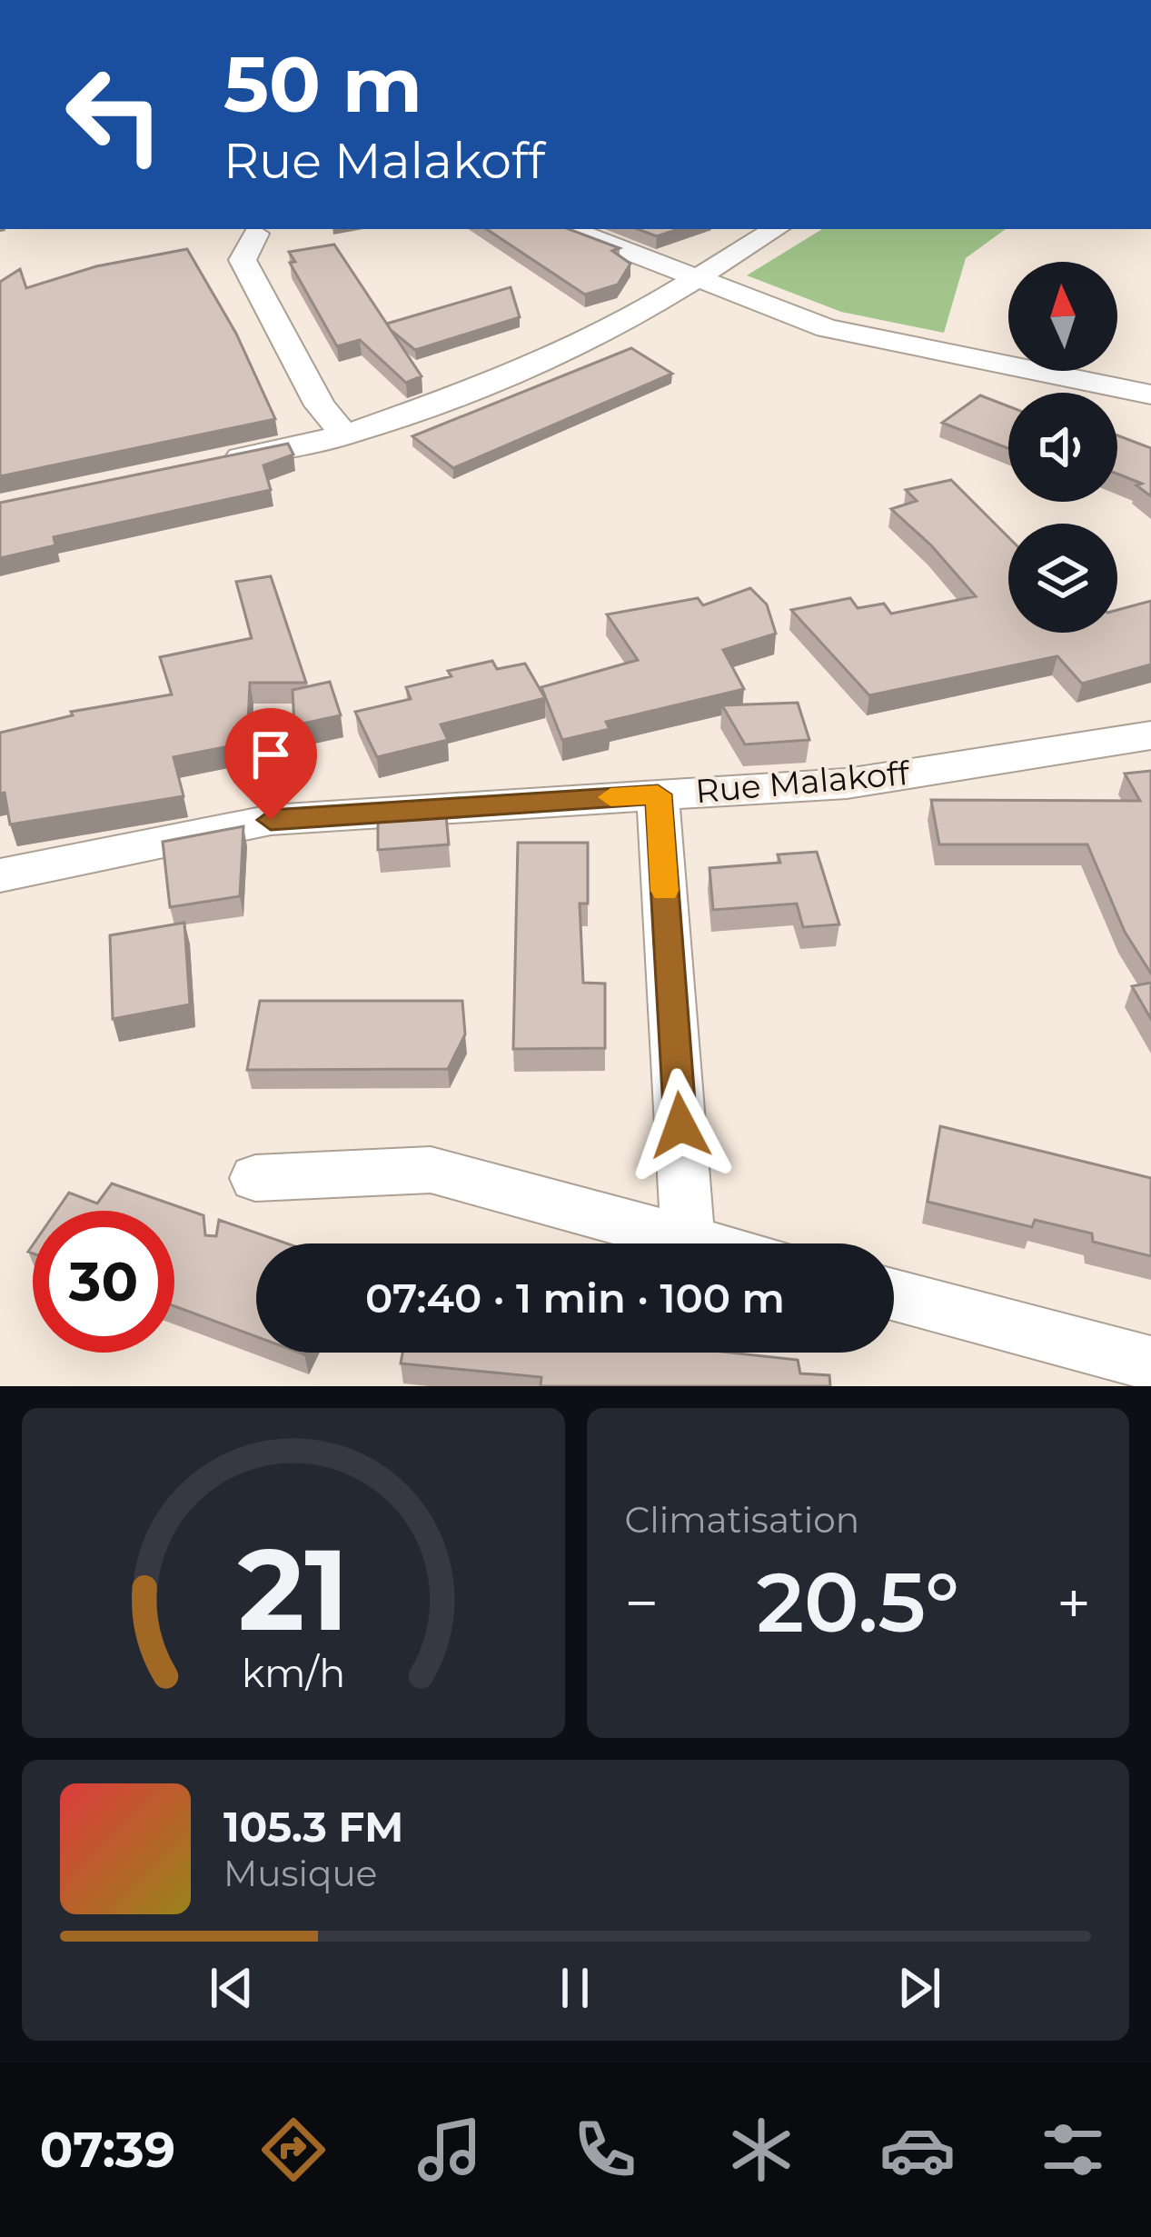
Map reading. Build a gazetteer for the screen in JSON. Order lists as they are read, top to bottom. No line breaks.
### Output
{"streets":{"street":["Rue Malakoff"]},"north":"top","page":{"turn":["50 m","Rue Malakoff"],"limit":"30","trip":"07:40 · 1 min · 100 m","tile":"Climatisation","heat":["−","20.5°","+"],"song":["105.3 FM","Musique"],"tabs":"07:39","gauge":["21","km/h"]}}
